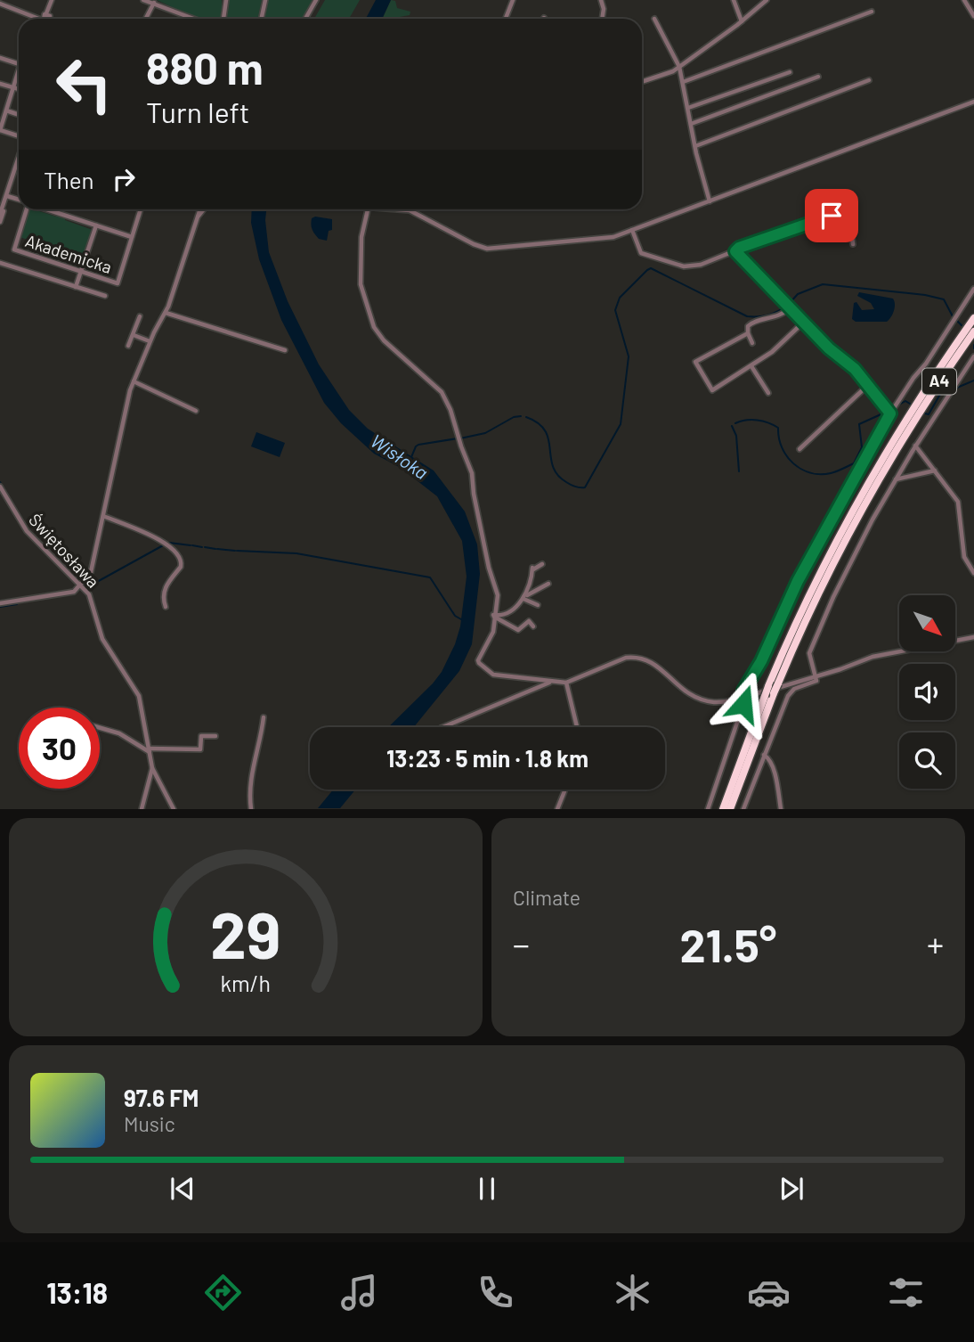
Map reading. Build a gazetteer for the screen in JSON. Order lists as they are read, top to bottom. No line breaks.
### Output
{"streets":{"highway":["A4"],"street":["Akademicka","Świętosława"]},"water":["Wisłoka"],"north":"bottom right","page":{"turn":["880 m","Turn left"],"then":"Then","limit":"30","trip":"13:23 · 5 min · 1.8 km","tile":"Climate","heat":["−","21.5°","+"],"song":["97.6 FM","Music"],"tabs":"13:18","gauge":["29","km/h"]}}
